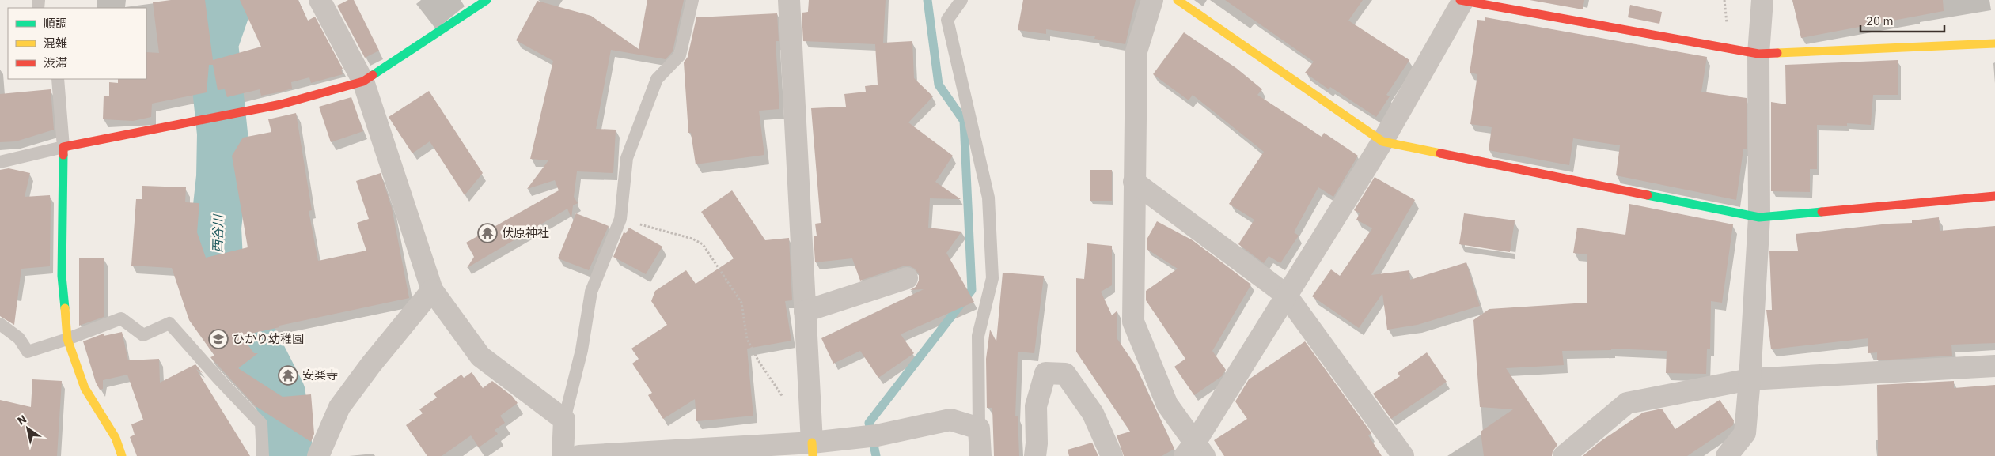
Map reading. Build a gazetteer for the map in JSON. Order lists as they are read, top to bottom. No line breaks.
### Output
{"water":["西谷川"],"places":{"temple":["伏原神社","安楽寺"],"school or university":["ひかり幼稚園"]},"legend":["順調","混雑","渋滞"],"scale_bar":"20 m","north":"top left"}
